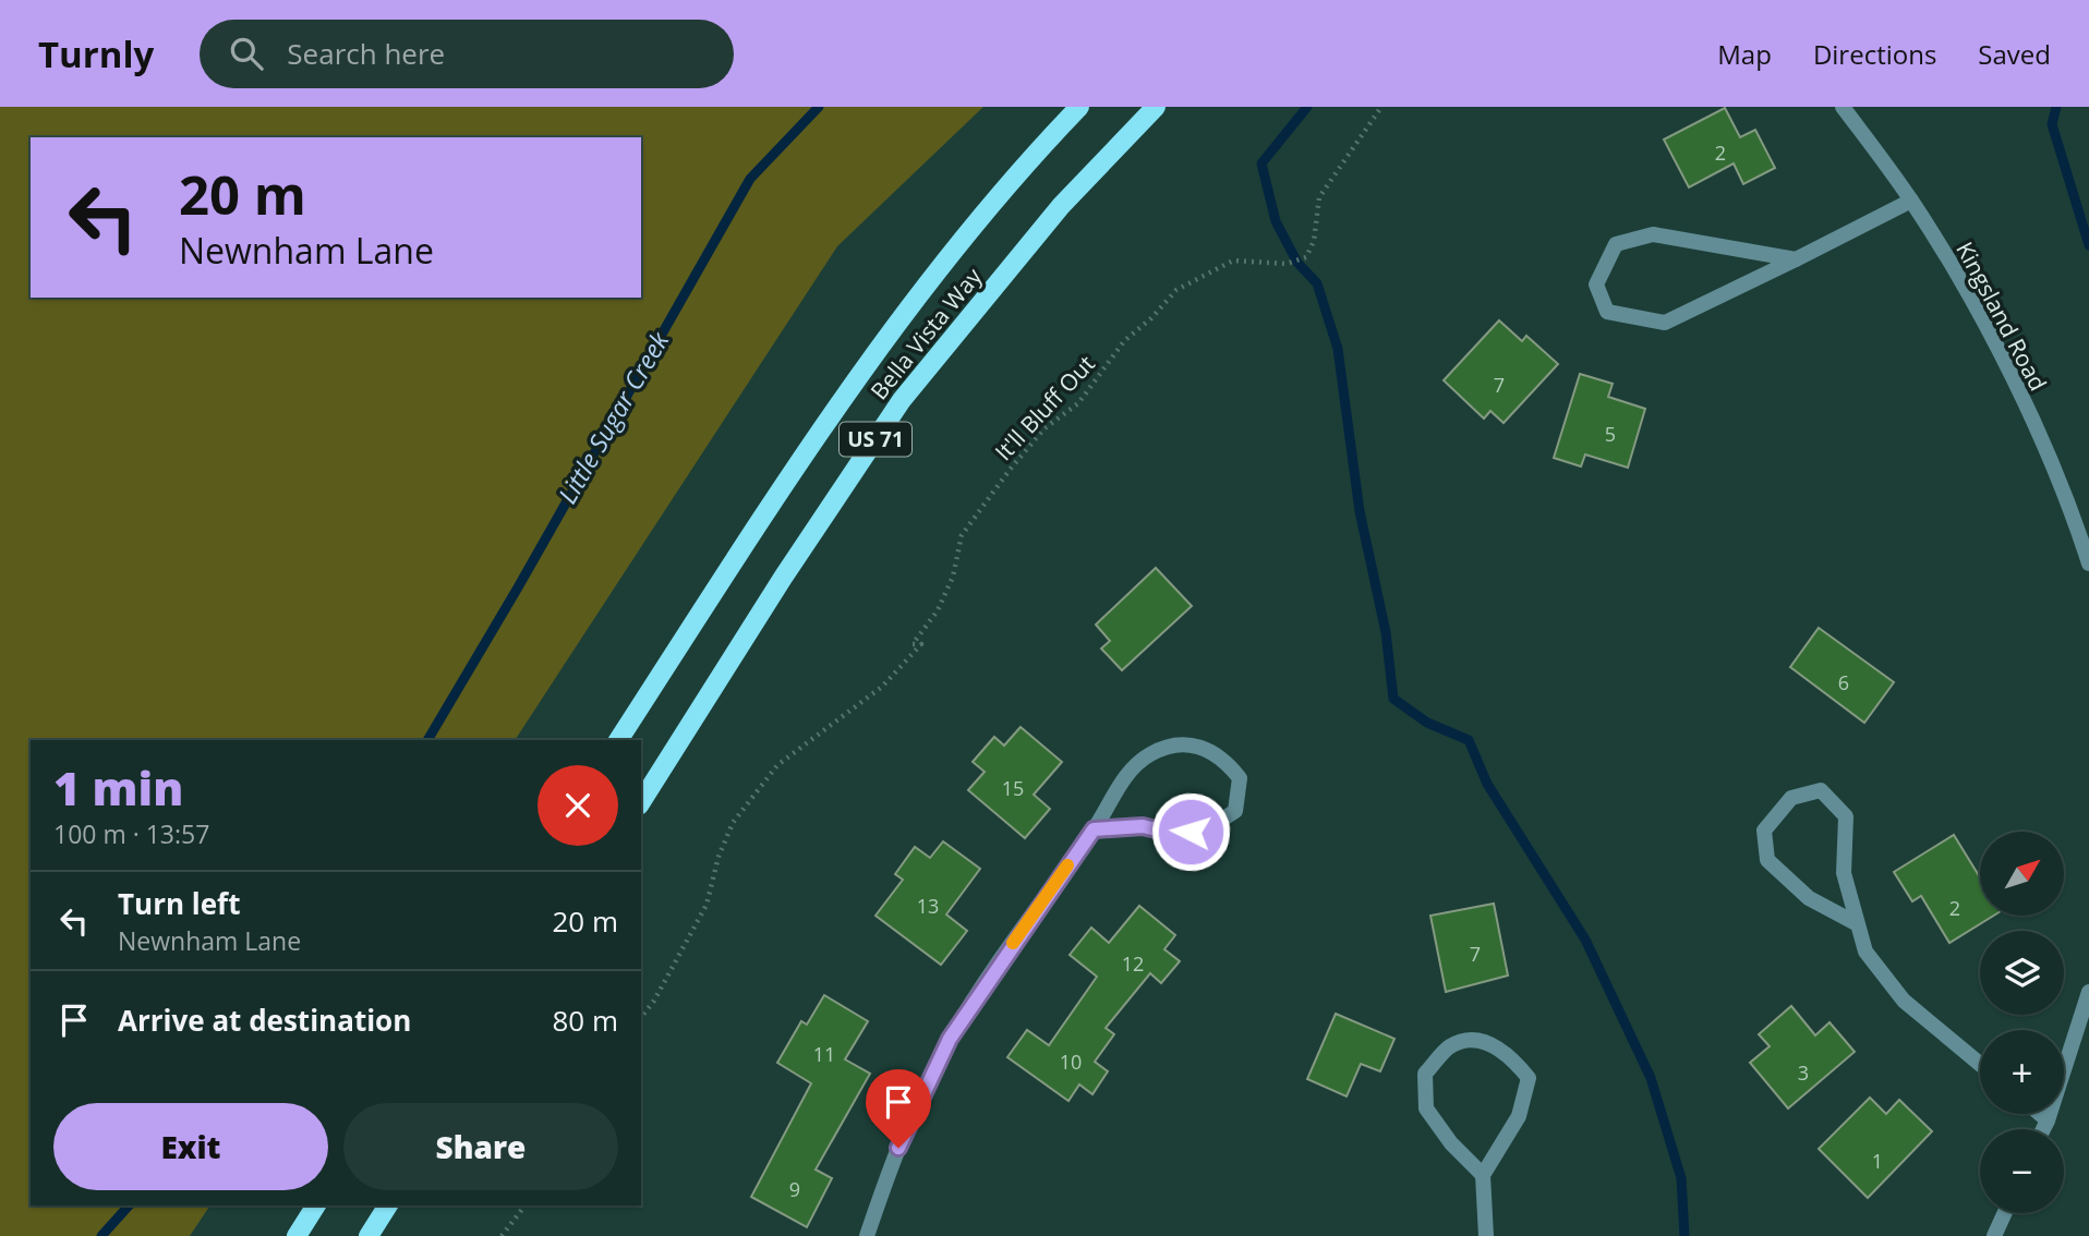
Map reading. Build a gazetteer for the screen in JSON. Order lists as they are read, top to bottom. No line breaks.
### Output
{"streets":{"main road":["Bella Vista Way","US 71"],"street":["Kingsland Road"],"path":["It'll Bluff Out"]},"water":["Little Sugar Creek"],"house_numbers":["2","7","5","6","15","13","2","7","12","11","10","3","1","9"],"north":"top right","page":{"header":"Turnly","search":"Search here","nav":["Map","Directions","Saved"],"turn":["20 m","Newnham Lane"],"heading":["1 min","100 m · 13:57"],"map_buttons":["+","−"],"list":[{"name":"Turn left","note":"Newnham Lane","value":"20 m"},{"name":"Arrive at destination","value":"80 m"}],"buttons":["Exit","Share"]}}
